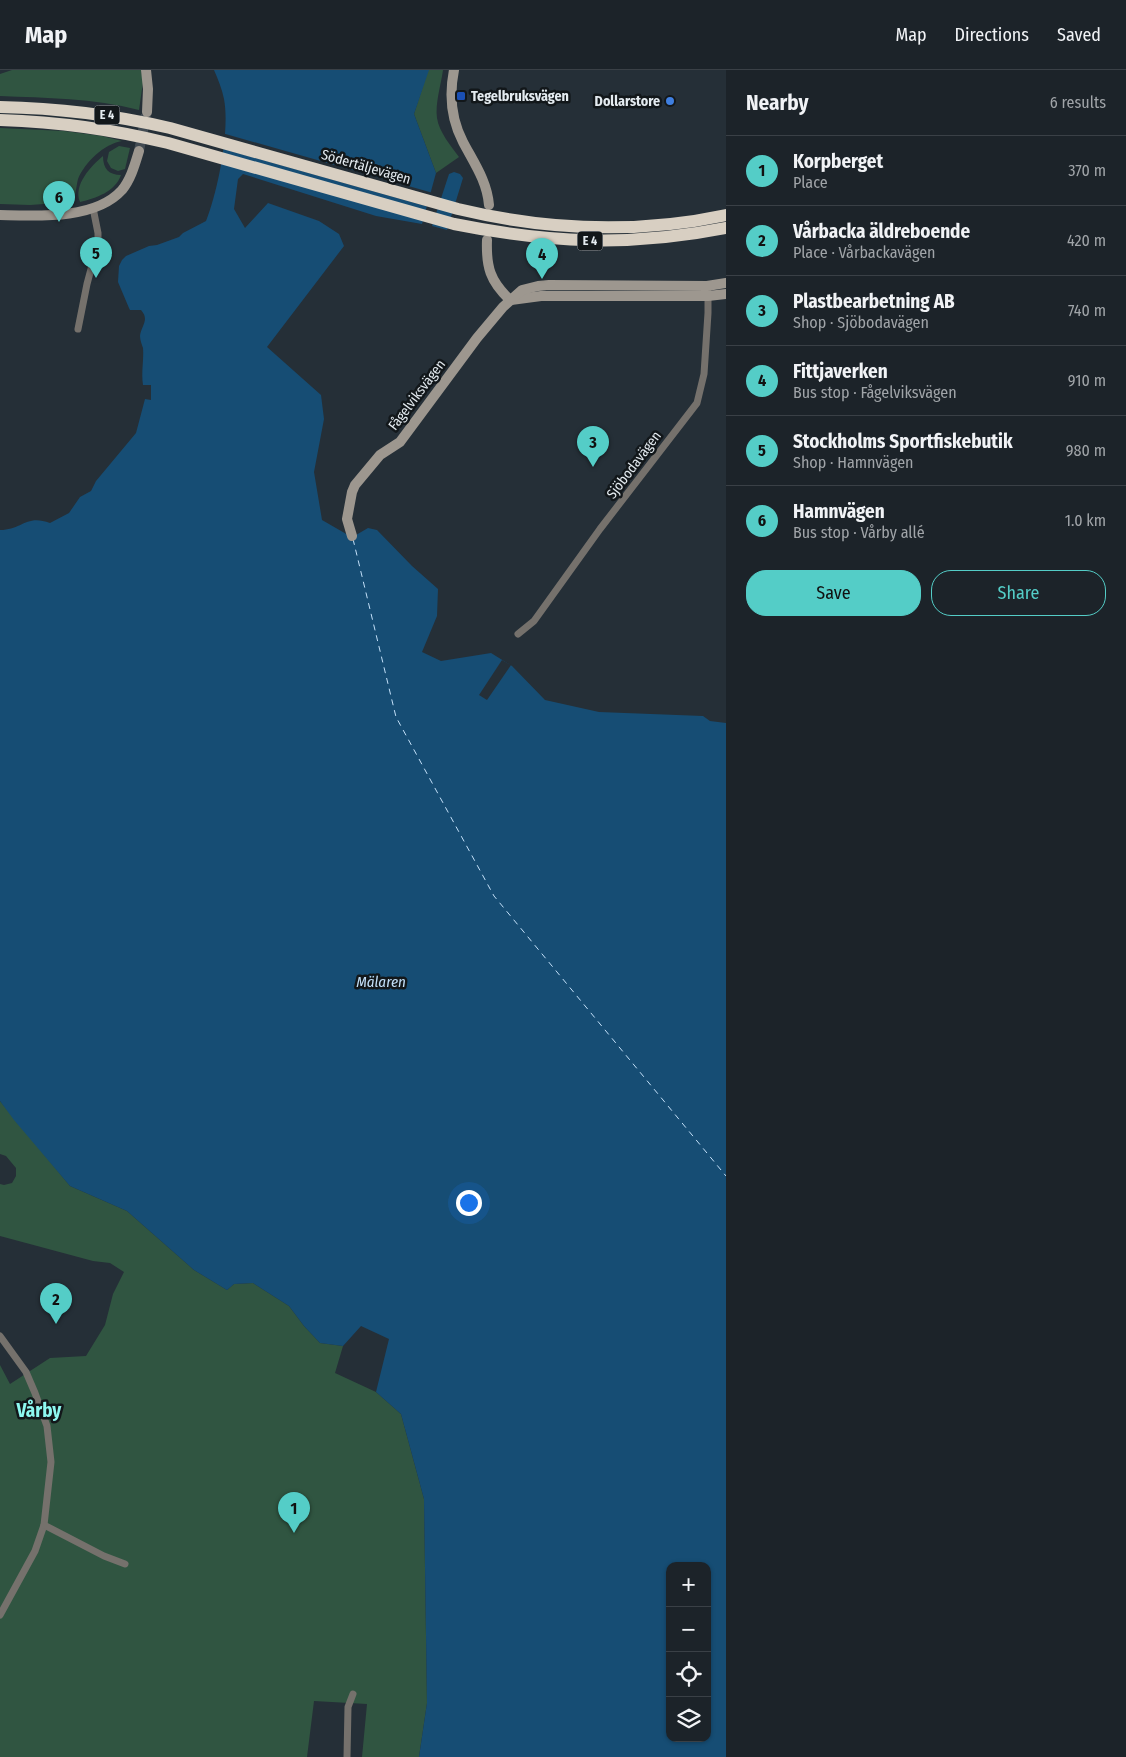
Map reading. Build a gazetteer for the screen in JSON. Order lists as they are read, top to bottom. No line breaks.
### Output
{"streets":{"highway":["E 4","Södertäljevägen"],"main road":["Fågelviksvägen"],"street":["Sjöbodavägen"]},"crossings":[["Fågelviksvägen","Sjöbodavägen"]],"districts":["Vårby"],"water":["Mälaren"],"places":{"transit":["Tegelbruksvägen"],"other":["Dollarstore"]},"page":{"header":"Map","nav":["Map","Directions","Saved"],"heading":["Nearby","6 results"],"list":[{"mark":"1","name":"Korpberget","note":"Place","value":"370 m"},{"mark":"2","name":"Vårbacka äldreboende","note":"Place · Vårbackavägen","value":"420 m"},{"mark":"3","name":"Plastbearbetning AB","note":"Shop · Sjöbodavägen","value":"740 m"},{"mark":"4","name":"Fittjaverken","note":"Bus stop · Fågelviksvägen","value":"910 m"},{"mark":"5","name":"Stockholms Sportfiskebutik","note":"Shop · Hamnvägen","value":"980 m"},{"mark":"6","name":"Hamnvägen","note":"Bus stop · Vårby allé","value":"1.0 km"}],"pins":["6","5","4","3","2","1"],"buttons":["Save","Share"],"map_buttons":["+","−"]}}
